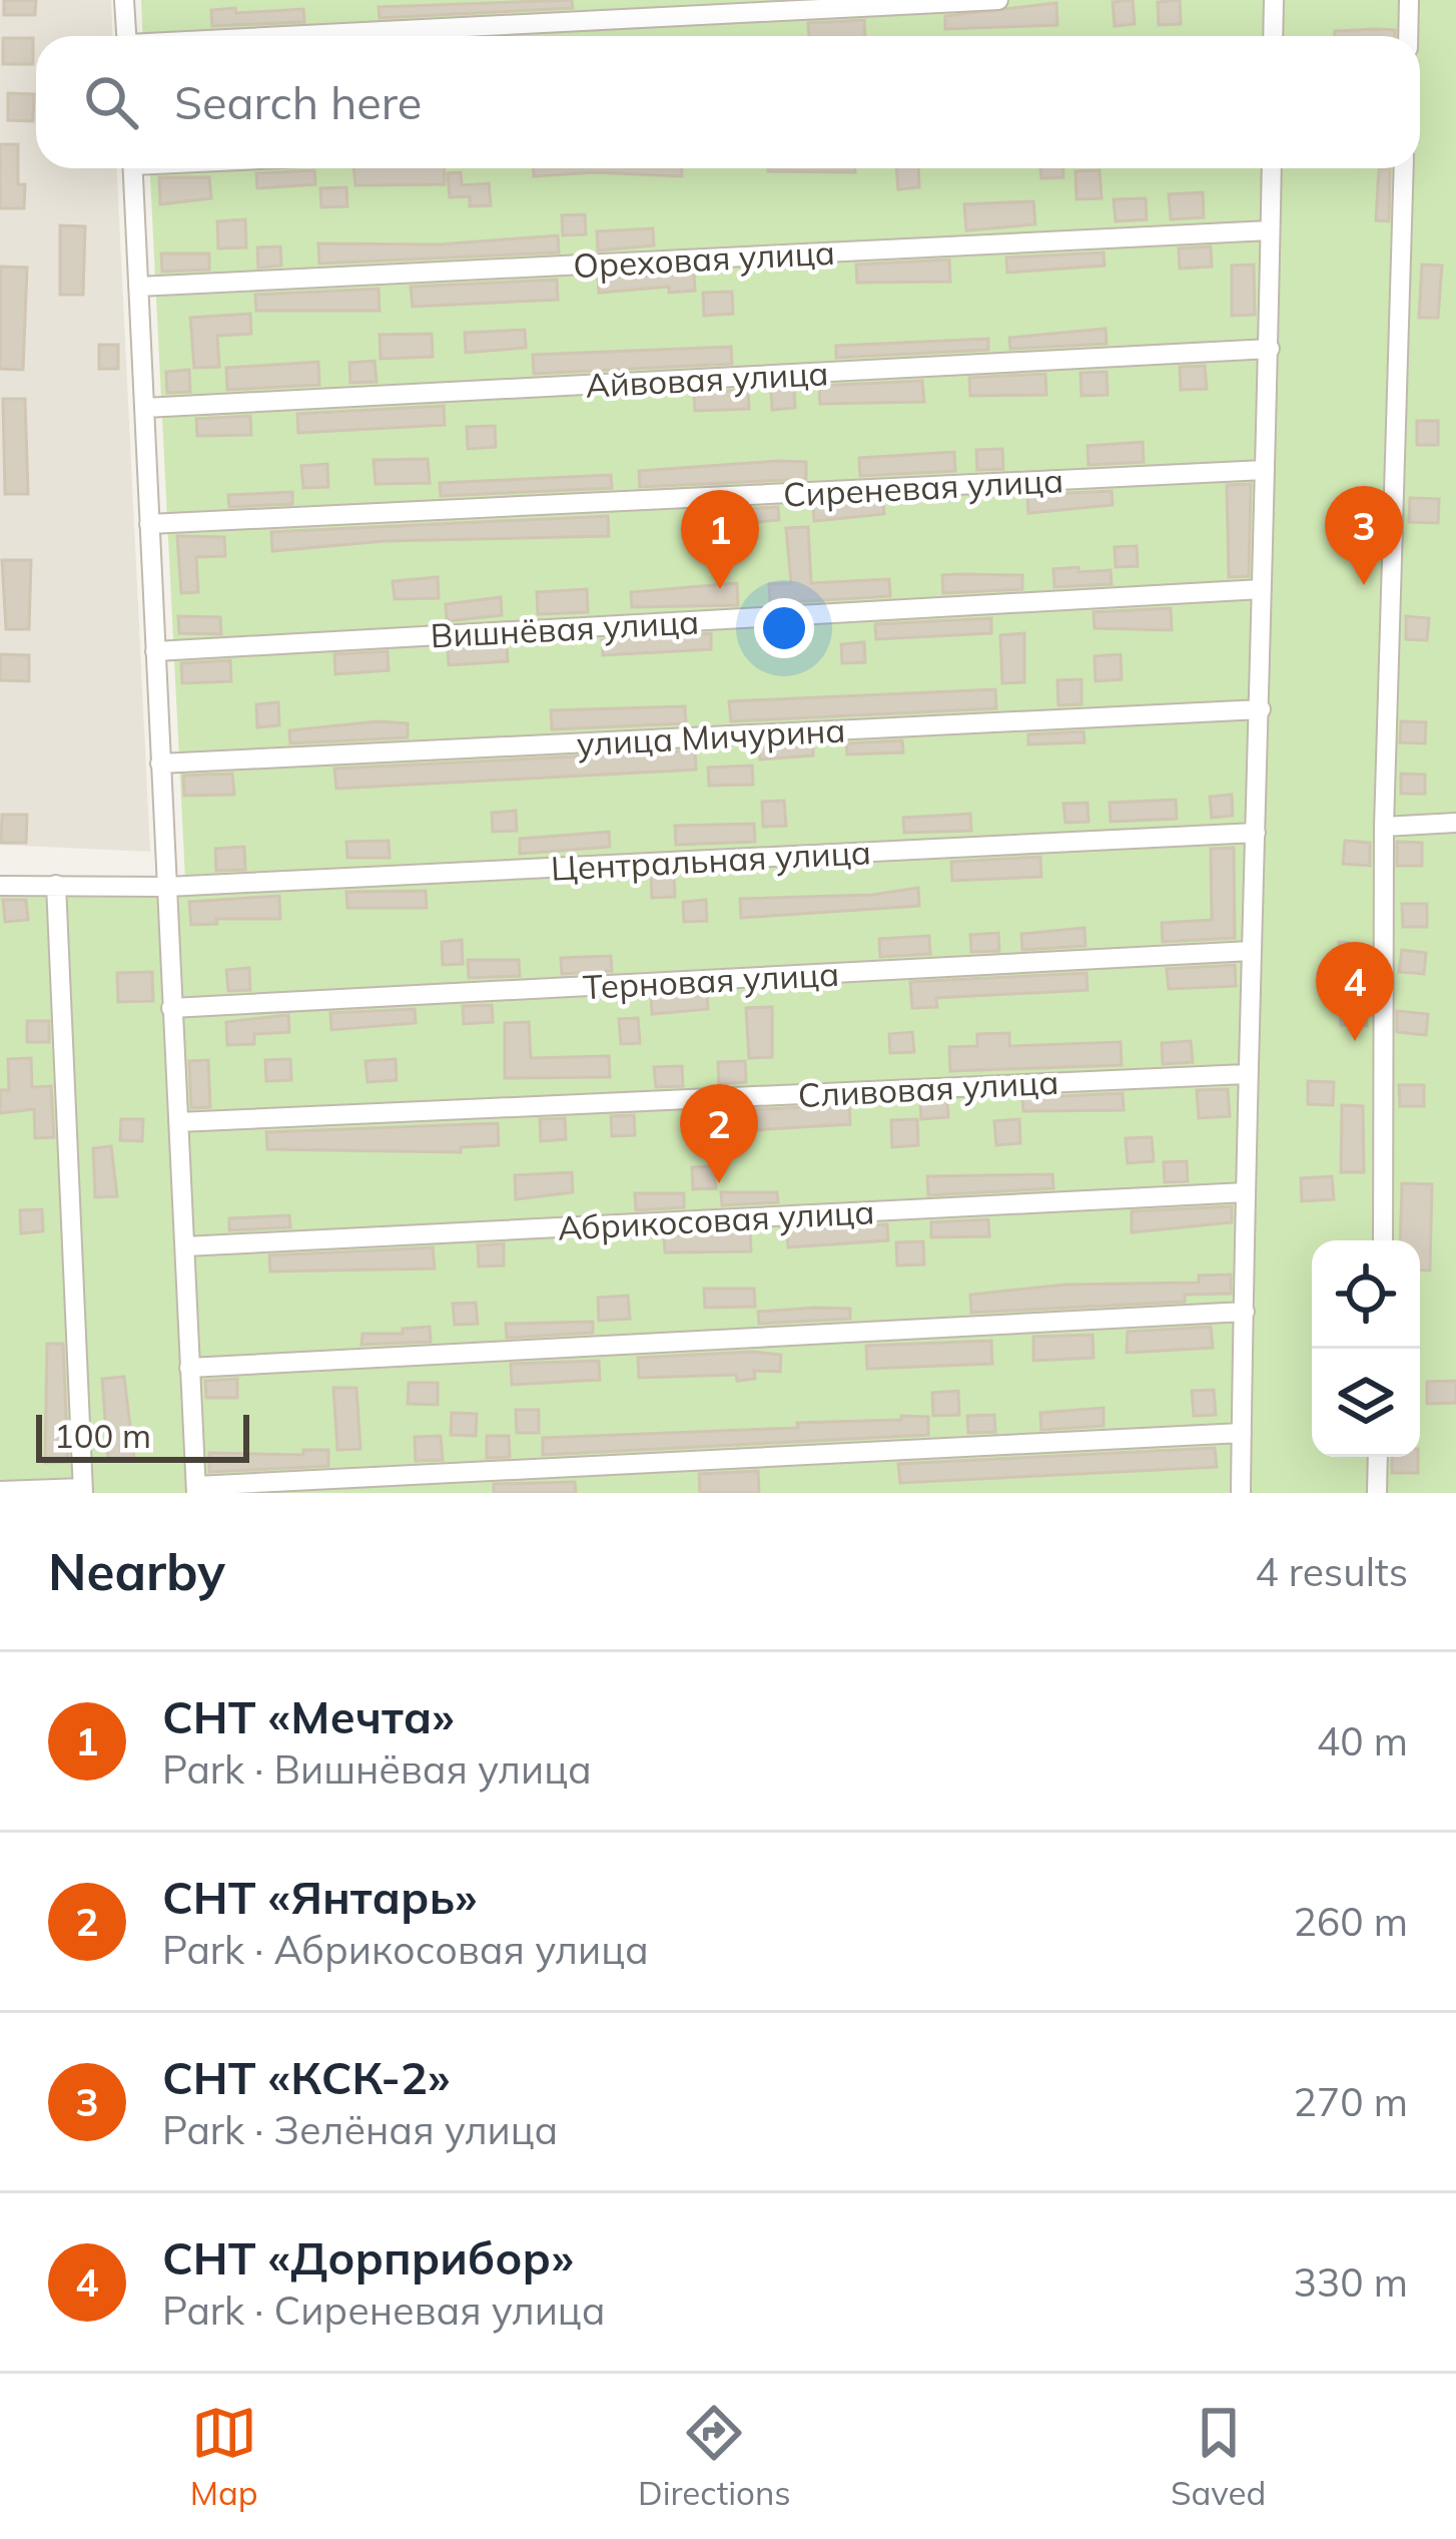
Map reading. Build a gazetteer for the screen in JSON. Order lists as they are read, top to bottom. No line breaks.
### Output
{"streets":{"street":["Ореховая улица","Айвовая улица","Сиреневая улица","Вишнёвая улица","улица Мичурина","Центральная улица","Терновая улица","Сливовая улица","Абрикосовая улица"]},"scale_bar":"100 m","page":{"search":"Search here","pins":["3","1","4","2"],"scale":"100 m","heading":["Nearby","4 results"],"list":[{"mark":"1","name":"СНТ «Мечта»","note":"Park · Вишнёвая улица","value":"40 m"},{"mark":"2","name":"СНТ «Янтарь»","note":"Park · Абрикосовая улица","value":"260 m"},{"mark":"3","name":"СНТ «КСК-2»","note":"Park · Зелёная улица","value":"270 m"},{"mark":"4","name":"СНТ «Дорприбор»","note":"Park · Сиреневая улица","value":"330 m"}],"nav":["Map","Directions","Saved"]}}
